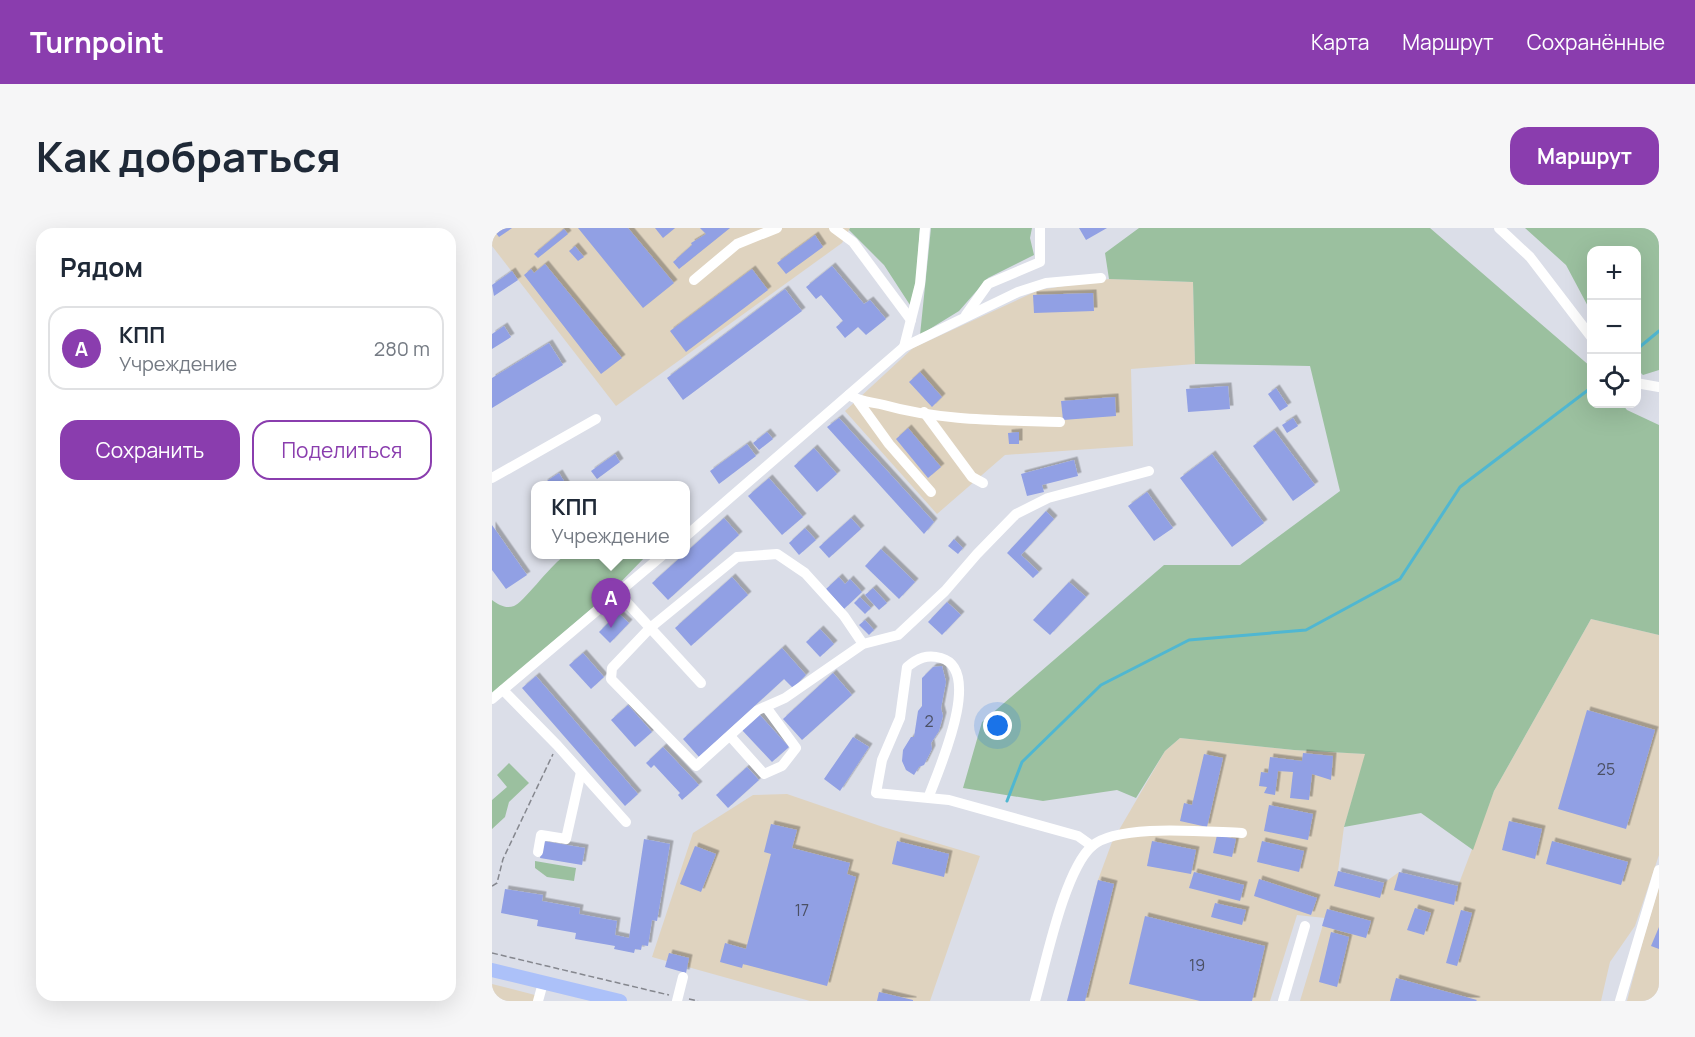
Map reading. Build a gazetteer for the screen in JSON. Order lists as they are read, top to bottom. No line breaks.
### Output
{"house_numbers":["2","25","17","19"],"page":{"header":"Turnpoint","nav":["Карта","Маршрут","Сохранённые"],"title":"Как добраться","buttons":["Маршрут",["Сохранить","Поделиться"]],"heading":"Рядом","map_buttons":["+","−"],"list":[{"mark":"A","name":"КПП","note":"Учреждение","value":"280 m"}],"popup":["КПП","Учреждение"],"pins":"A"}}
